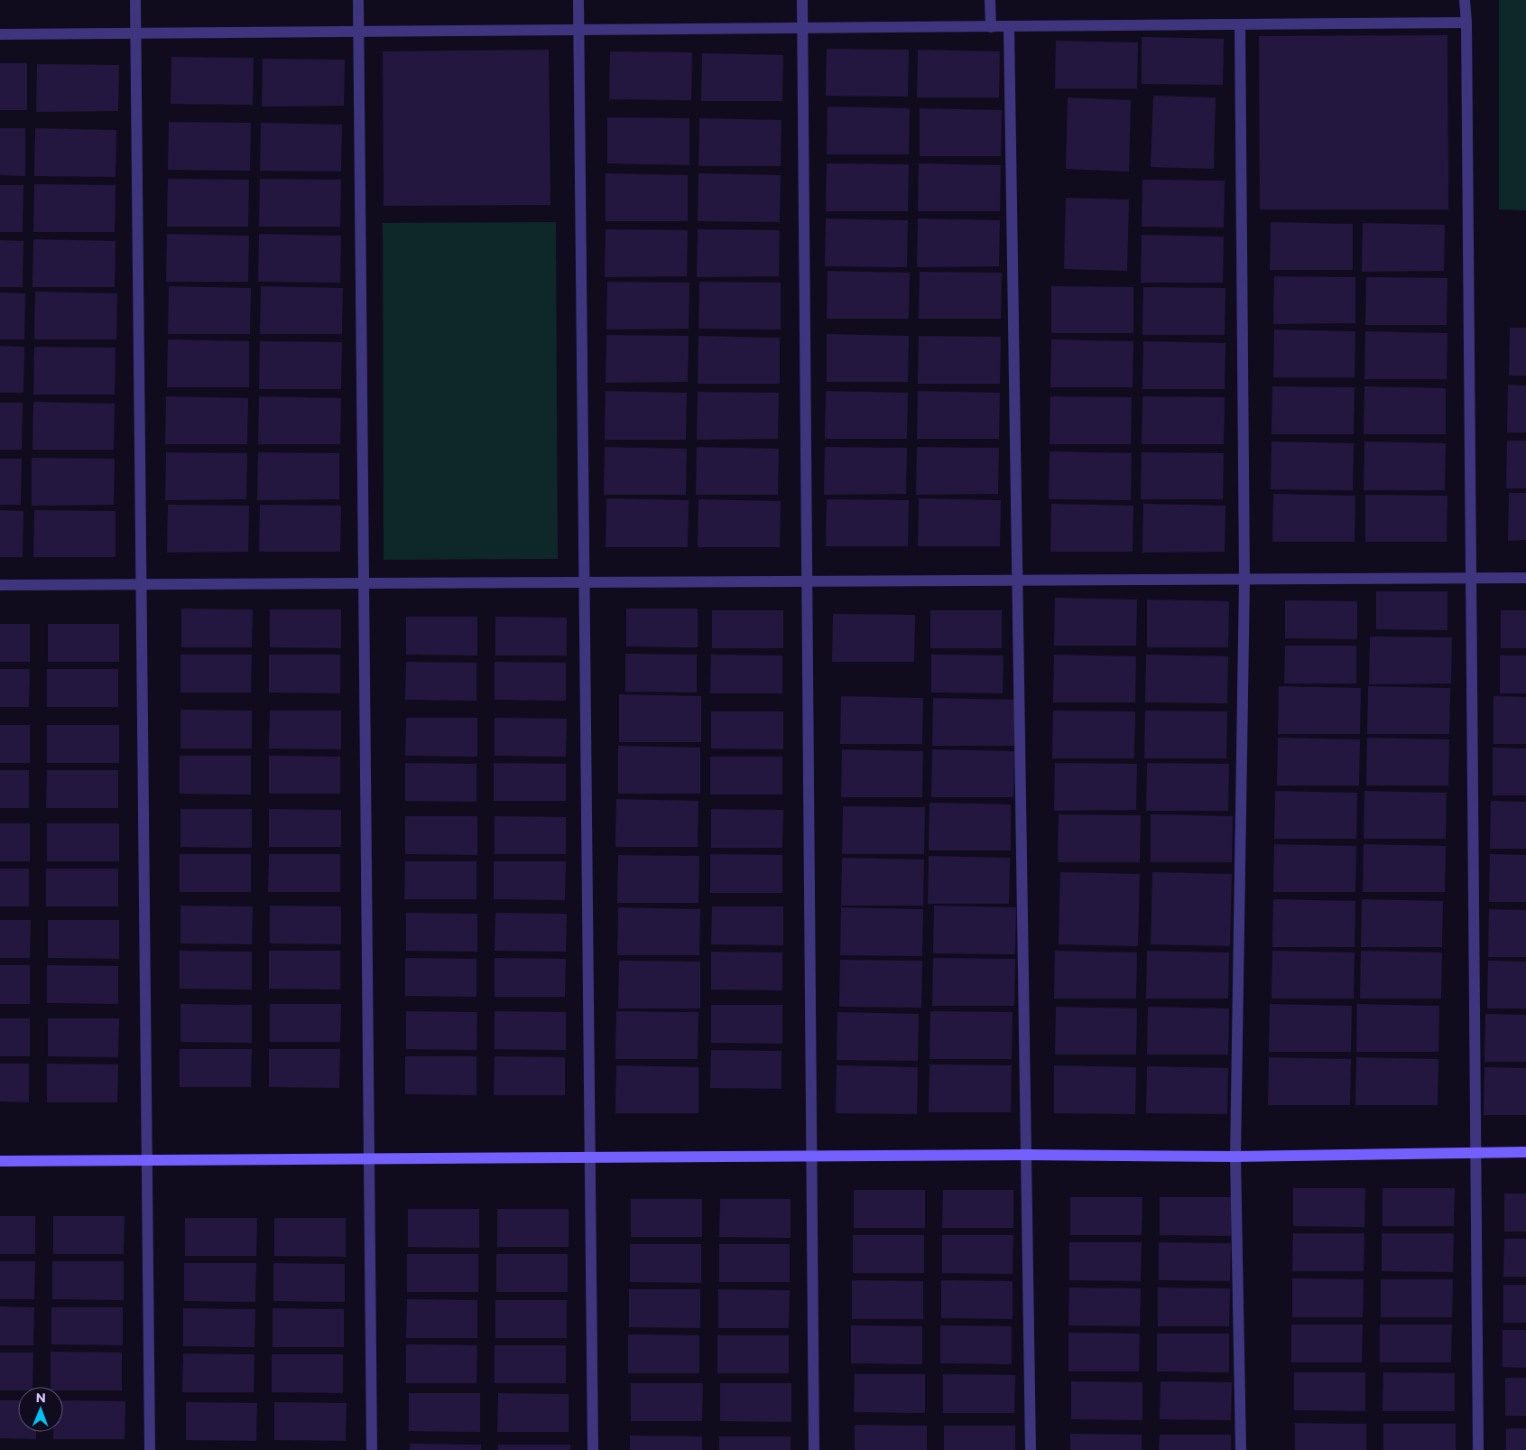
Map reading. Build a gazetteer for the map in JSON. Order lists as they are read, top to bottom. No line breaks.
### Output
{"north":"top"}
